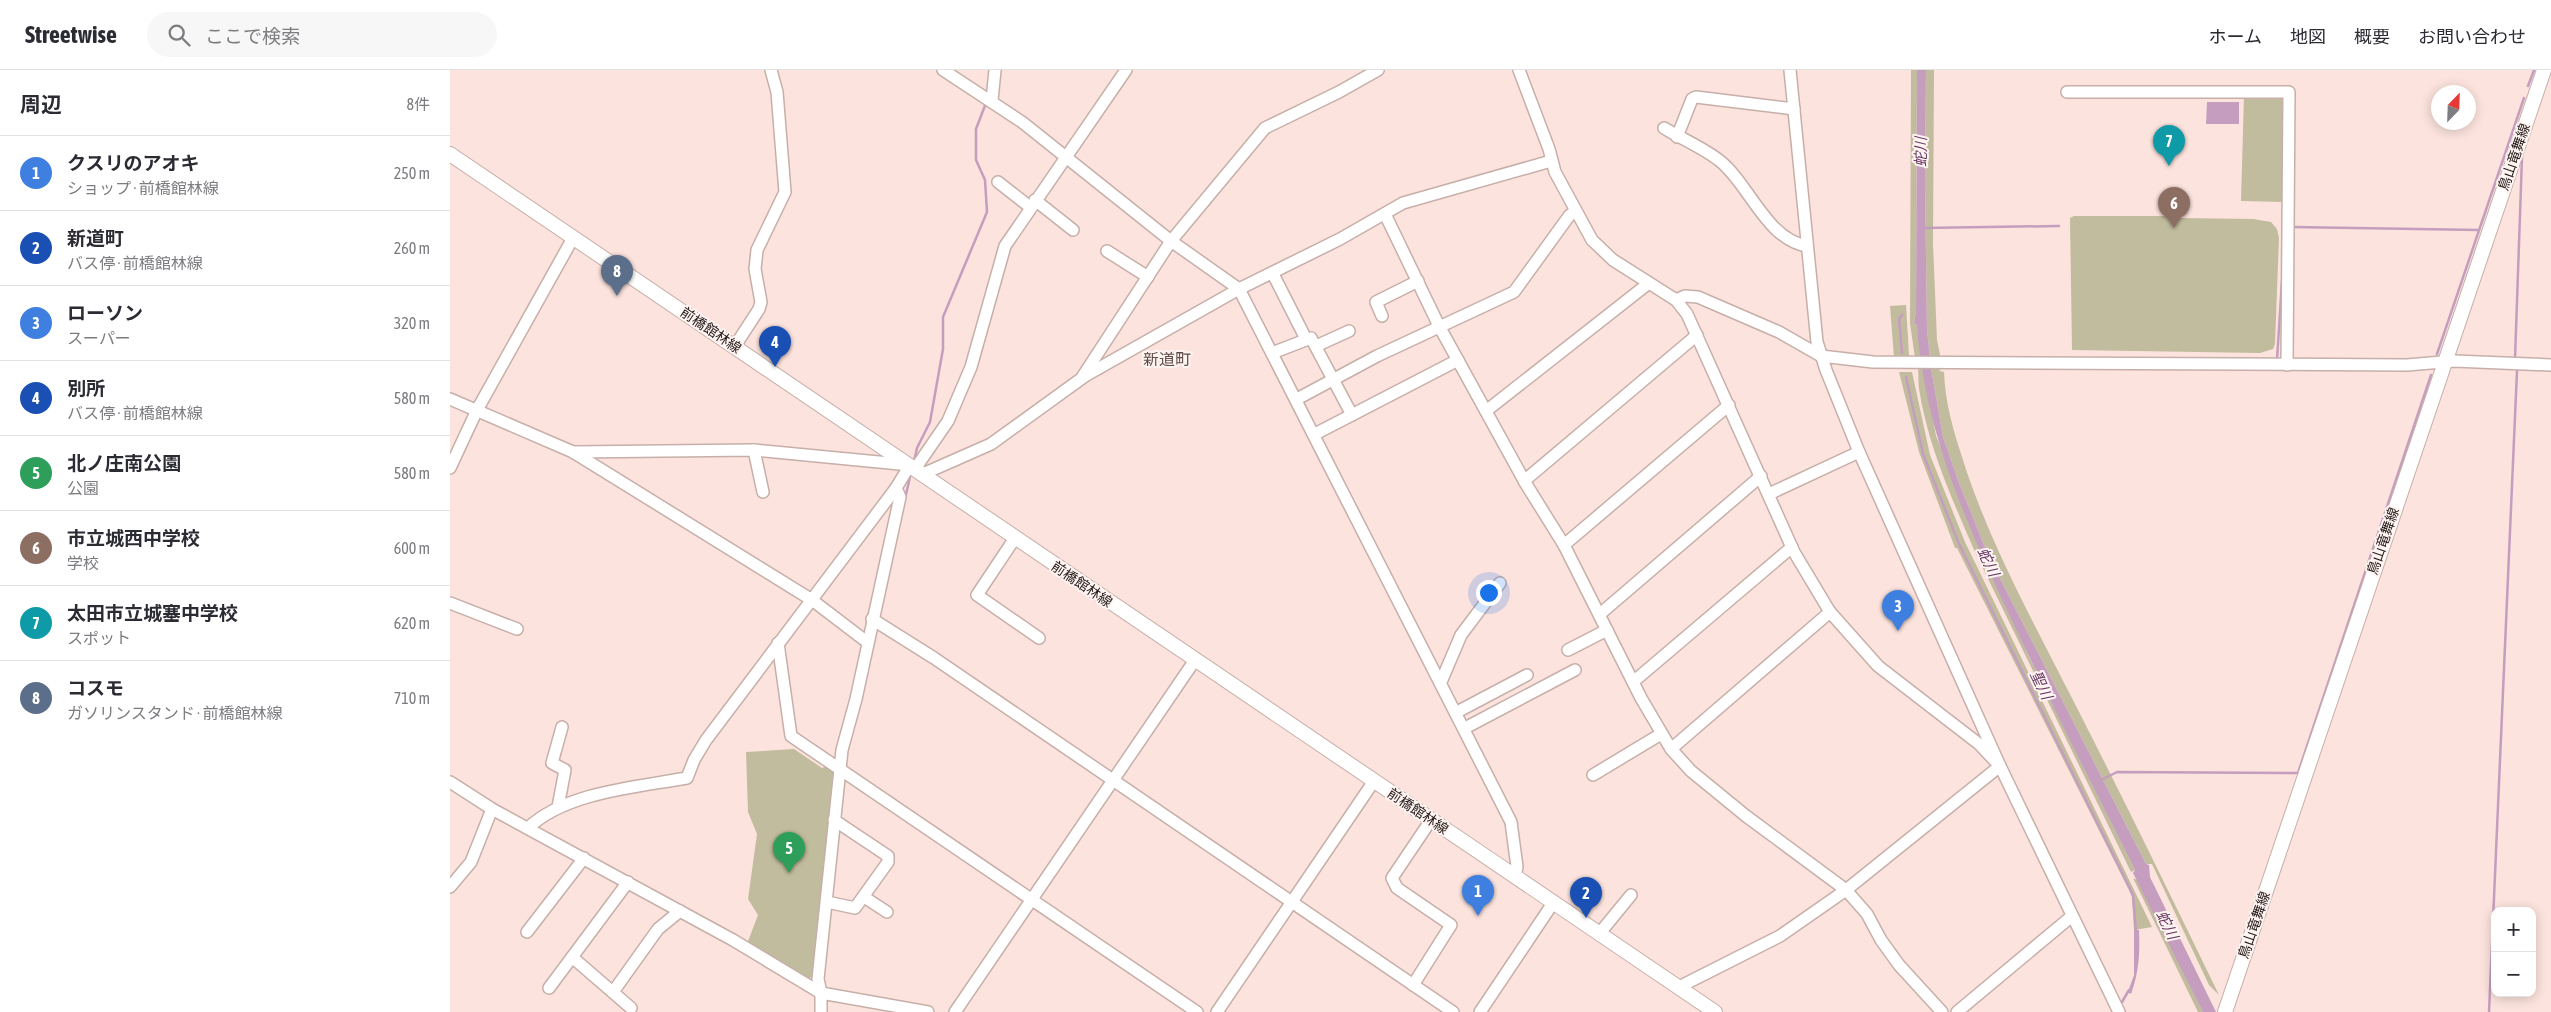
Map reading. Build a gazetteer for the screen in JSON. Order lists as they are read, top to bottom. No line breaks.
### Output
{"streets":{"main road":["鳥山竜舞線","前橋館林線"]},"districts":["新道町"],"water":["蛇川","聖川"],"north":"top right","page":{"header":"Streetwise","search":"ここで検索","nav":["ホーム","地図","概要","お問い合わせ"],"heading":["周辺","8件"],"pins":["7","6","8","4","3","5","1","2"],"list":[{"mark":"1","name":"クスリのアオキ","note":"ショップ · 前橋館林線","value":"250 m"},{"mark":"2","name":"新道町","note":"バス停 · 前橋館林線","value":"260 m"},{"mark":"3","name":"ローソン","note":"スーパー","value":"320 m"},{"mark":"4","name":"別所","note":"バス停 · 前橋館林線","value":"580 m"},{"mark":"5","name":"北ノ庄南公園","note":"公園","value":"580 m"},{"mark":"6","name":"市立城西中学校","note":"学校","value":"600 m"},{"mark":"7","name":"太田市立城塞中学校","note":"スポット","value":"620 m"},{"mark":"8","name":"コスモ","note":"ガソリンスタンド · 前橋館林線","value":"710 m"}],"map_buttons":["+","−"]}}
